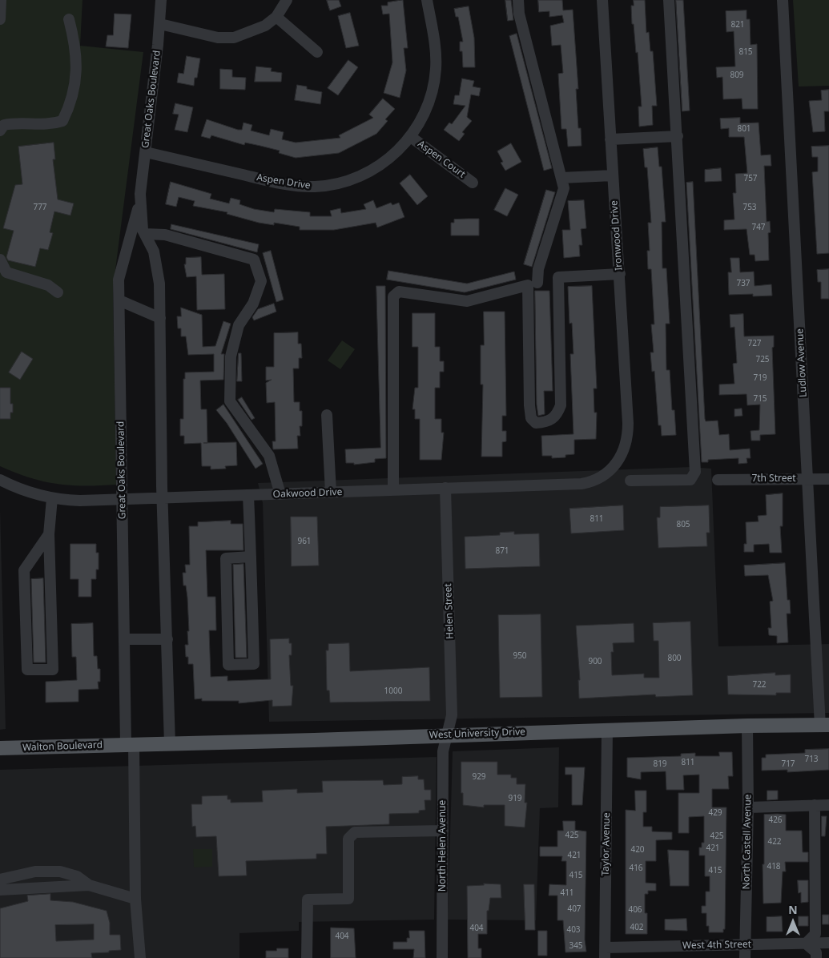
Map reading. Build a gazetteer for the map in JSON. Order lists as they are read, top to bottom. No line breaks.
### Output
{"streets":{"main road":["West University Drive","Walton Boulevard"],"street":["Great Oaks Boulevard","Aspen Court","Aspen Drive","Ironwood Drive","Ludlow Avenue","7th Street","Oakwood Drive","Helen Street","North Castell Avenue","Taylor Avenue","North Helen Avenue","West 4th Street"]},"crossings":[["Great Oaks Boulevard","Aspen Drive"],["Great Oaks Boulevard","Oakwood Drive"],["Great Oaks Boulevard","West University Drive"],["Great Oaks Boulevard","Walton Boulevard"],["Aspen Court","Aspen Drive"],["Ironwood Drive","Oakwood Drive"],["Ludlow Avenue","7th Street"],["Ludlow Avenue","West University Drive"],["Oakwood Drive","Helen Street"],["Helen Street","West University Drive"],["Helen Street","North Helen Avenue"],["West University Drive","Walton Boulevard"],["West University Drive","North Castell Avenue"],["West University Drive","Taylor Avenue"],["West University Drive","North Helen Avenue"],["North Castell Avenue","West 4th Street"],["Taylor Avenue","West 4th Street"]],"house_numbers":["821","815","809","801","757","777","753","747","737","727","725","719","715","811","805","961","871","950","800","900","722","1000","713","811","819","717","929","919","429","426","425","425","422","421","420","421","418","416","415","415","411","407","406","402","404","403","404","345"],"north":"top"}
